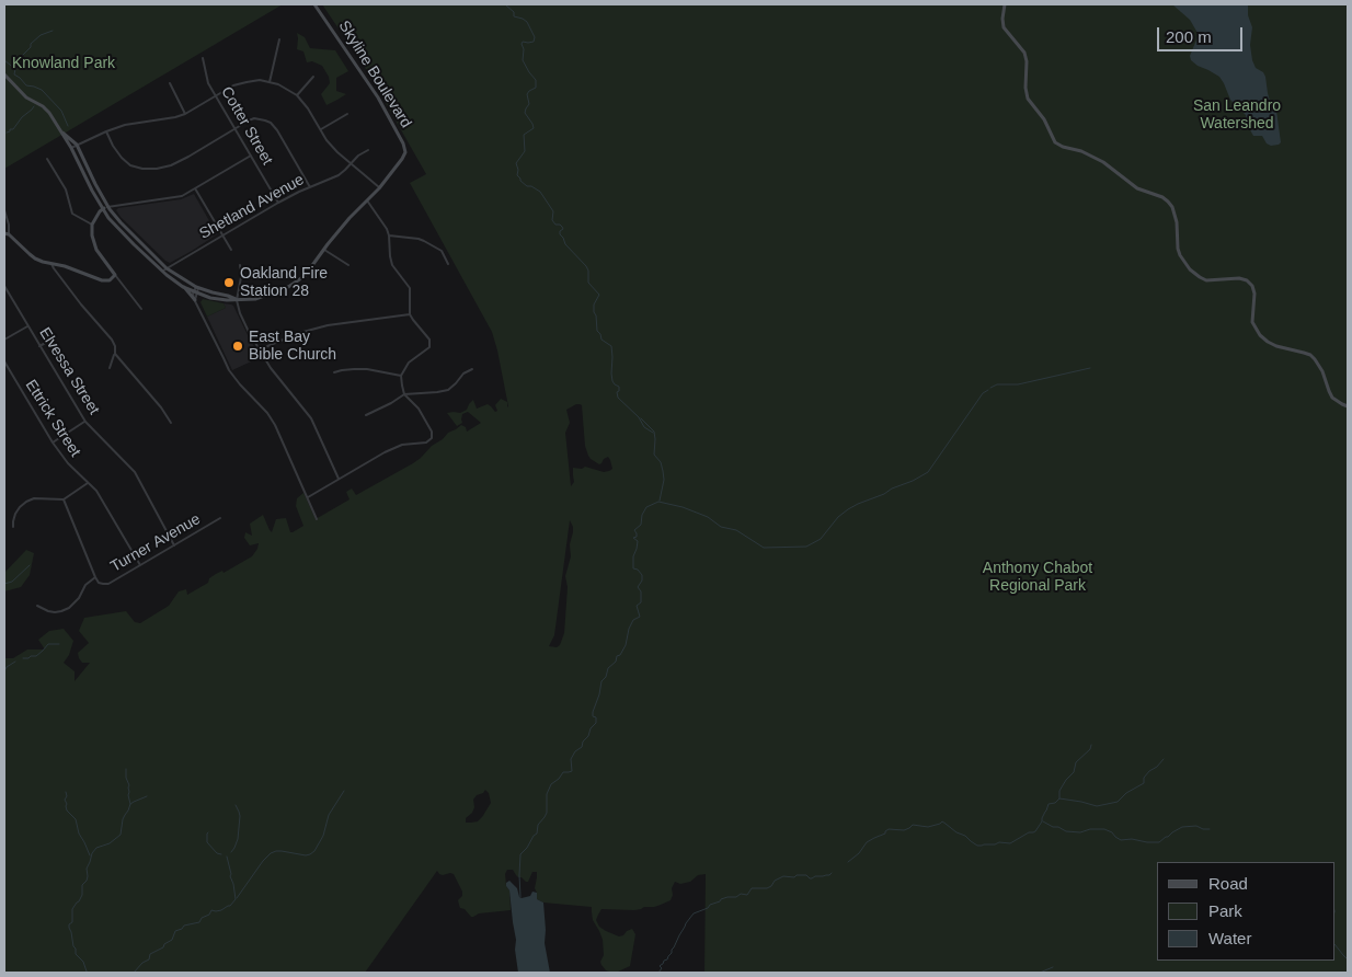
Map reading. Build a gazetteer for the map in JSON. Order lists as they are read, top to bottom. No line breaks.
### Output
{"streets":{"main road":["Skyline Boulevard"],"street":["Cotter Street","Shetland Avenue","Elvessa Street","Ettrick Street","Turner Avenue"]},"crossings":[["Cotter Street","Shetland Avenue"],["Elvessa Street","Turner Avenue"],["Ettrick Street","Turner Avenue"]],"parks":["Knowland Park","San Leandro Watershed","Anthony Chabot Regional Park"],"places":["Oakland Fire Station 28","East Bay Bible Church"],"legend":["Road","Park","Water"],"scale_bar":"200 m"}
